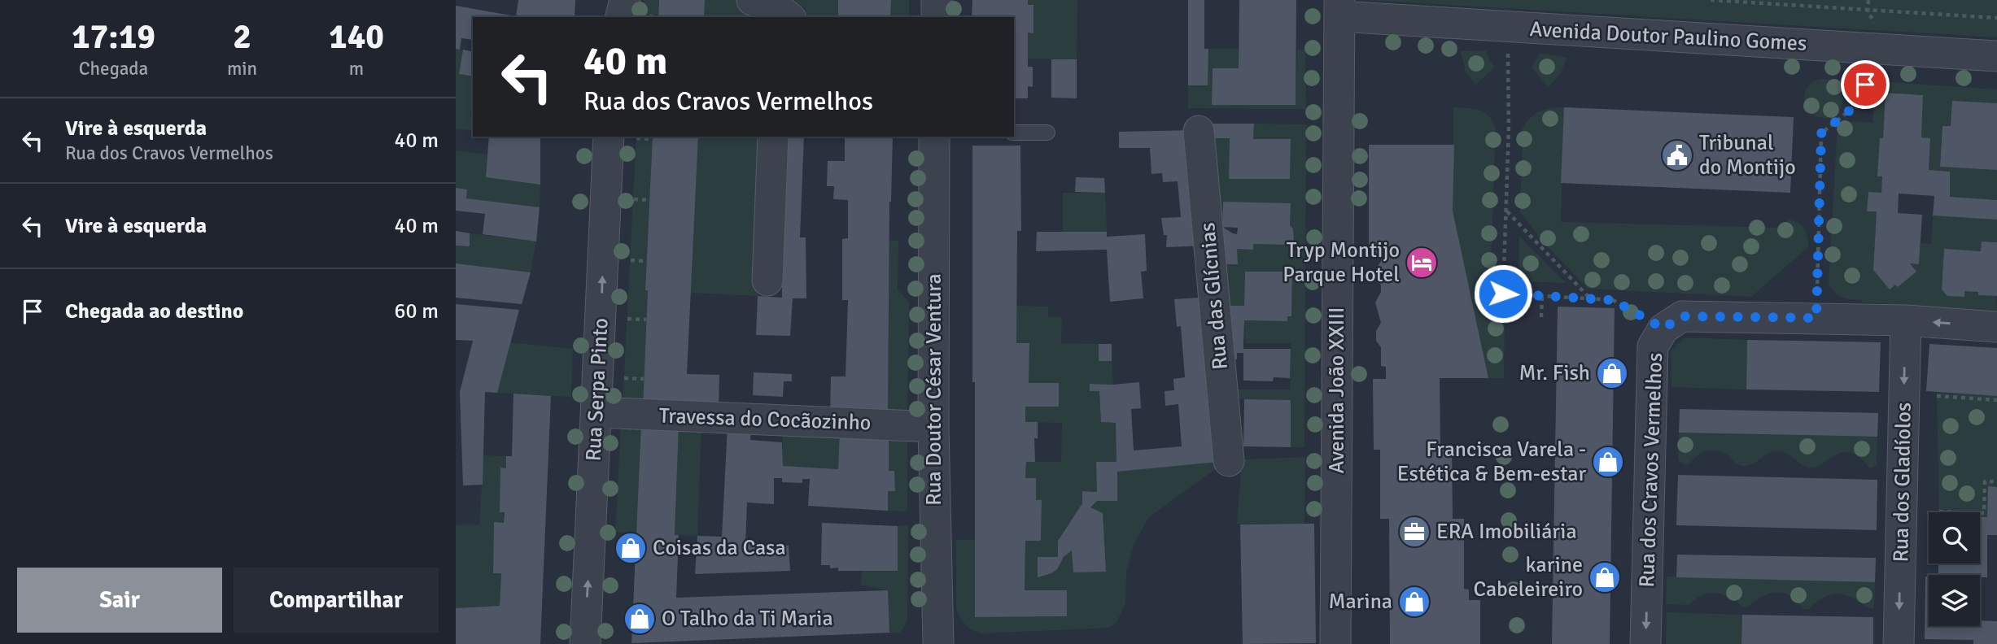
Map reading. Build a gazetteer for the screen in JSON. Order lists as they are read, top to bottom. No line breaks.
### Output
{"streets":{"street":["Avenida Doutor Paulino Gomes","Rua das Glícnias","Rua Serpa Pinto","Rua Doutor César Ventura","Avenida João XXIII","Travessa do Cocãozinho","Rua dos Cravos Vermelhos","Rua dos Gladíolos"]},"crossings":[["Avenida Doutor Paulino Gomes","Avenida João XXIII"],["Rua Serpa Pinto","Travessa do Cocãozinho"],["Rua Doutor César Ventura","Travessa do Cocãozinho"],["Rua dos Cravos Vermelhos","Rua dos Gladíolos"]],"one_way":["Rua Serpa Pinto","Rua dos Gladíolos"],"places":{"public building":["Tribunal do Montijo"],"hotel":["Tryp Montijo Parque Hotel"],"shop":["Mr. Fish","Francisca Varela - Estética & Bem-estar","Coisas da Casa","karine Cabeleireiro","Marina","O Talho da Ti Maria"],"office":["ERA Imobiliária"]},"page":{"eta":["17:19","Chegada","2","min","140","m"],"turn":["40 m","Rua dos Cravos Vermelhos"],"list":[{"name":"Vire à esquerda","note":"Rua dos Cravos Vermelhos","value":"40 m"},{"name":"Vire à esquerda","value":"40 m"},{"name":"Chegada ao destino","value":"60 m"}],"buttons":["Sair","Compartilhar"]}}
